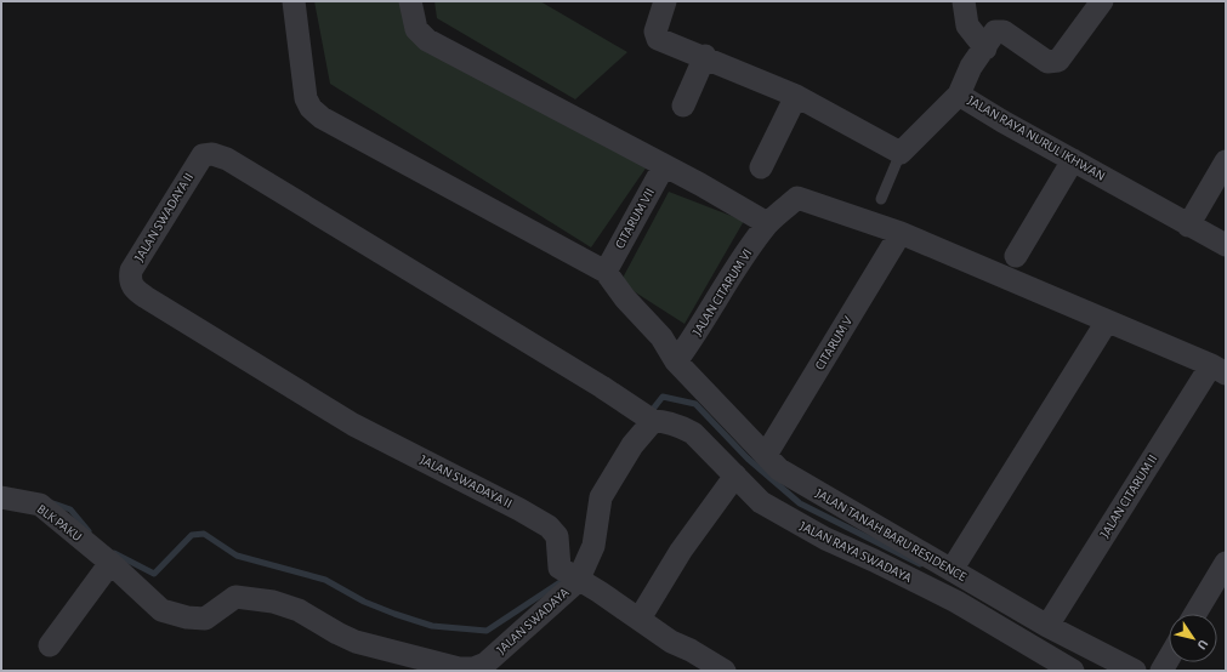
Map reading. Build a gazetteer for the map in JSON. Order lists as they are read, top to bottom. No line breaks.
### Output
{"streets":{"street":["JALAN RAYA NURUL IKHWAN","JALAN SWADAYA II","CITARUM VII","JALAN CITARUM VI","CITARUM V","JALAN CITARUM II","BLK PAKU","JALAN TANAH BARU RESIDENCE","JALAN RAYA SWADAYA","JALAN SWADAYA"]},"crossings":[["JALAN SWADAYA II","JALAN RAYA SWADAYA"],["JALAN SWADAYA II","JALAN SWADAYA"],["CITARUM VII","JALAN TANAH BARU RESIDENCE"],["JALAN CITARUM VI","CITARUM V"],["JALAN CITARUM VI","JALAN TANAH BARU RESIDENCE"],["CITARUM V","JALAN TANAH BARU RESIDENCE"],["JALAN CITARUM II","JALAN TANAH BARU RESIDENCE"],["BLK PAKU","JALAN SWADAYA"],["JALAN RAYA SWADAYA","JALAN SWADAYA"]],"north":"bottom right"}
